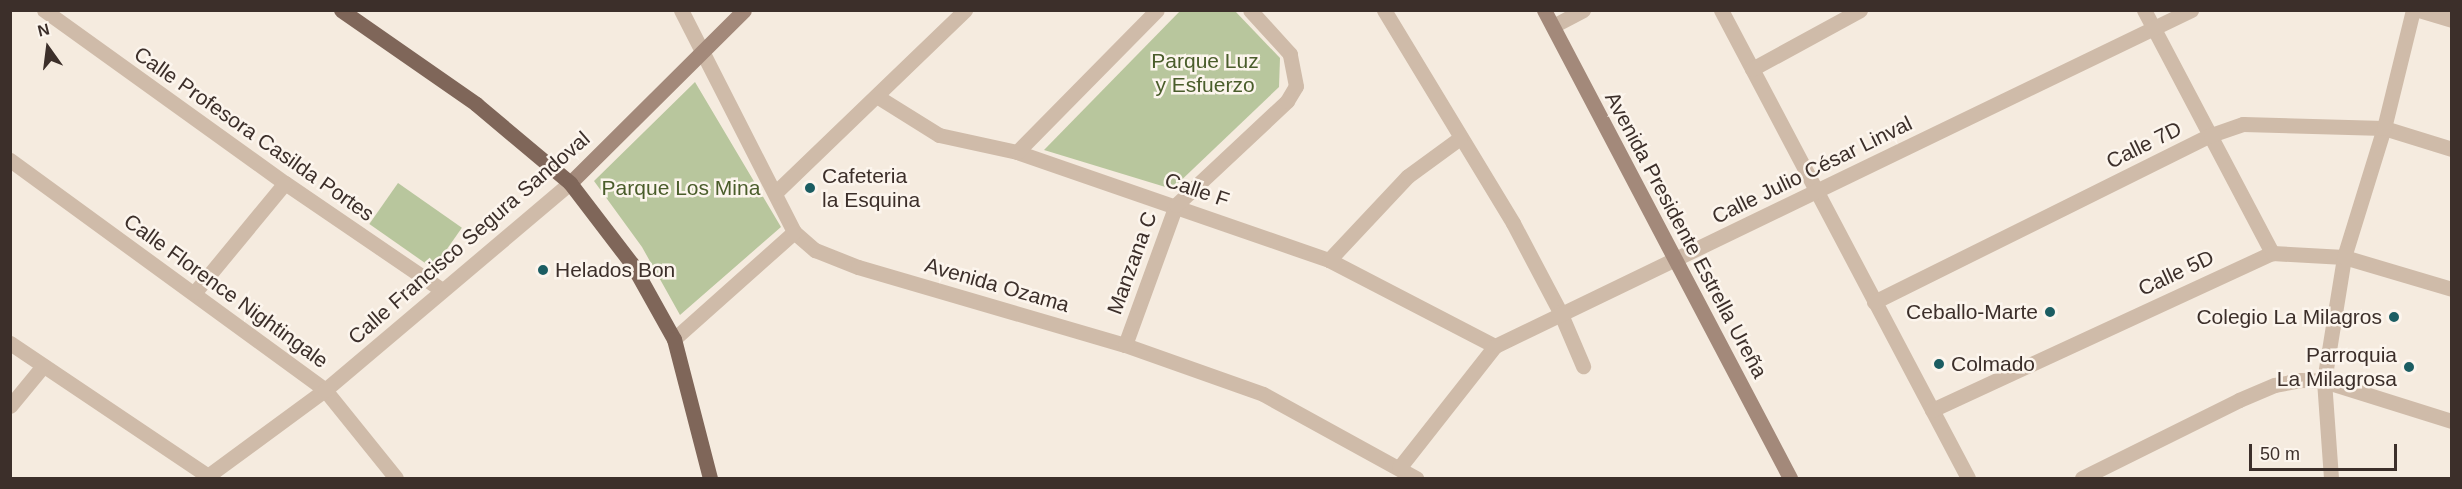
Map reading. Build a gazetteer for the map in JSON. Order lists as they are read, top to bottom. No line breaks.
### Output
{"streets":{"main road":["Avenida Presidente Estrella Ureña","Calle Francisco Segura Sandoval"],"street":["Calle Profesora Casilda Portes","Calle 7D","Calle Julio César Linval","Calle F","Manzana C","Calle 5D","Avenida Ozama","Calle Florence Nightingale"]},"crossings":[["Calle Profesora Casilda Portes","Calle Francisco Segura Sandoval"],["Calle Julio César Linval","Calle F"],["Calle Julio César Linval","Avenida Presidente Estrella Ureña"],["Calle Julio César Linval","Avenida Ozama"],["Calle F","Manzana C"],["Calle Francisco Segura Sandoval","Avenida Ozama"],["Calle Francisco Segura Sandoval","Calle Florence Nightingale"],["Manzana C","Avenida Ozama"]],"parks":["Parque Luz y Esfuerzo","Parque Los Mina"],"places":["Cafeteria la Esquina","Helados Bon","Ceballo-Marte","Colegio La Milagros","Colmado","Parroquia La Milagrosa"],"scale_bar":"50 m","north":"top"}
